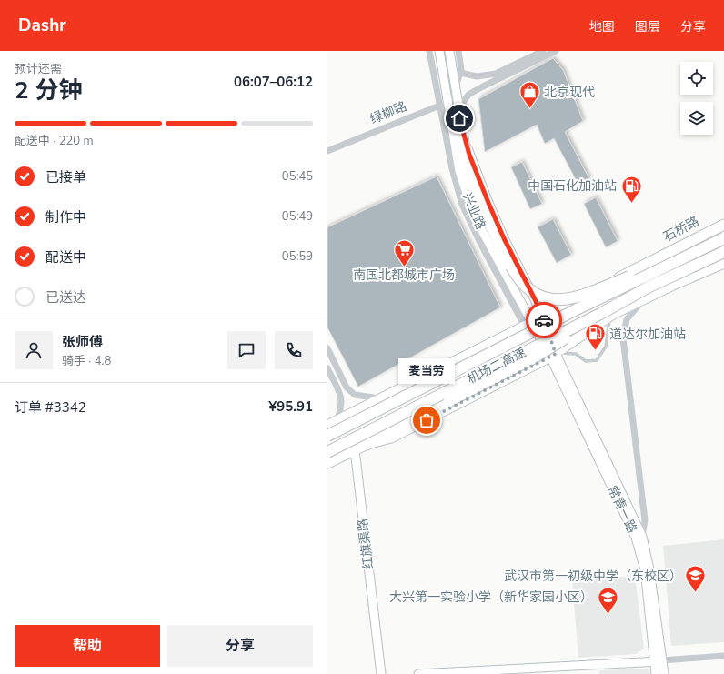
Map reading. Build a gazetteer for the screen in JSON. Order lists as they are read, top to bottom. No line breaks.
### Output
{"streets":{"highway":["机场二高速"],"main road":["兴业路","常青一路","红旗渠路"],"street":["绿柳路","石桥路"]},"crossings":[["绿柳路","兴业路"],["兴业路","常青一路"]],"places":{"shop":["北京现代"],"fuel station":["中国石化加油站","道达尔加油站"],"supermarket":["南国北都城市广场"],"other":["麦当劳"],"school or university":["武汉市第一初级中学（东校区）","大兴第一实验小学（新华家园小区）"]},"page":{"header":"Dashr","nav":["地图","图层","分享"],"heading":["2 分钟","预计还需","06:07–06:12"],"panel":["张师傅","骑手 · 4.8","订单 #3342","¥95.91"],"bar":"配送中 · 220 m","list":[["已接单","05:45"],["制作中","05:49"],["配送中","05:59"],"已送达"],"bubble":"麦当劳","buttons":["帮助","分享"]}}
